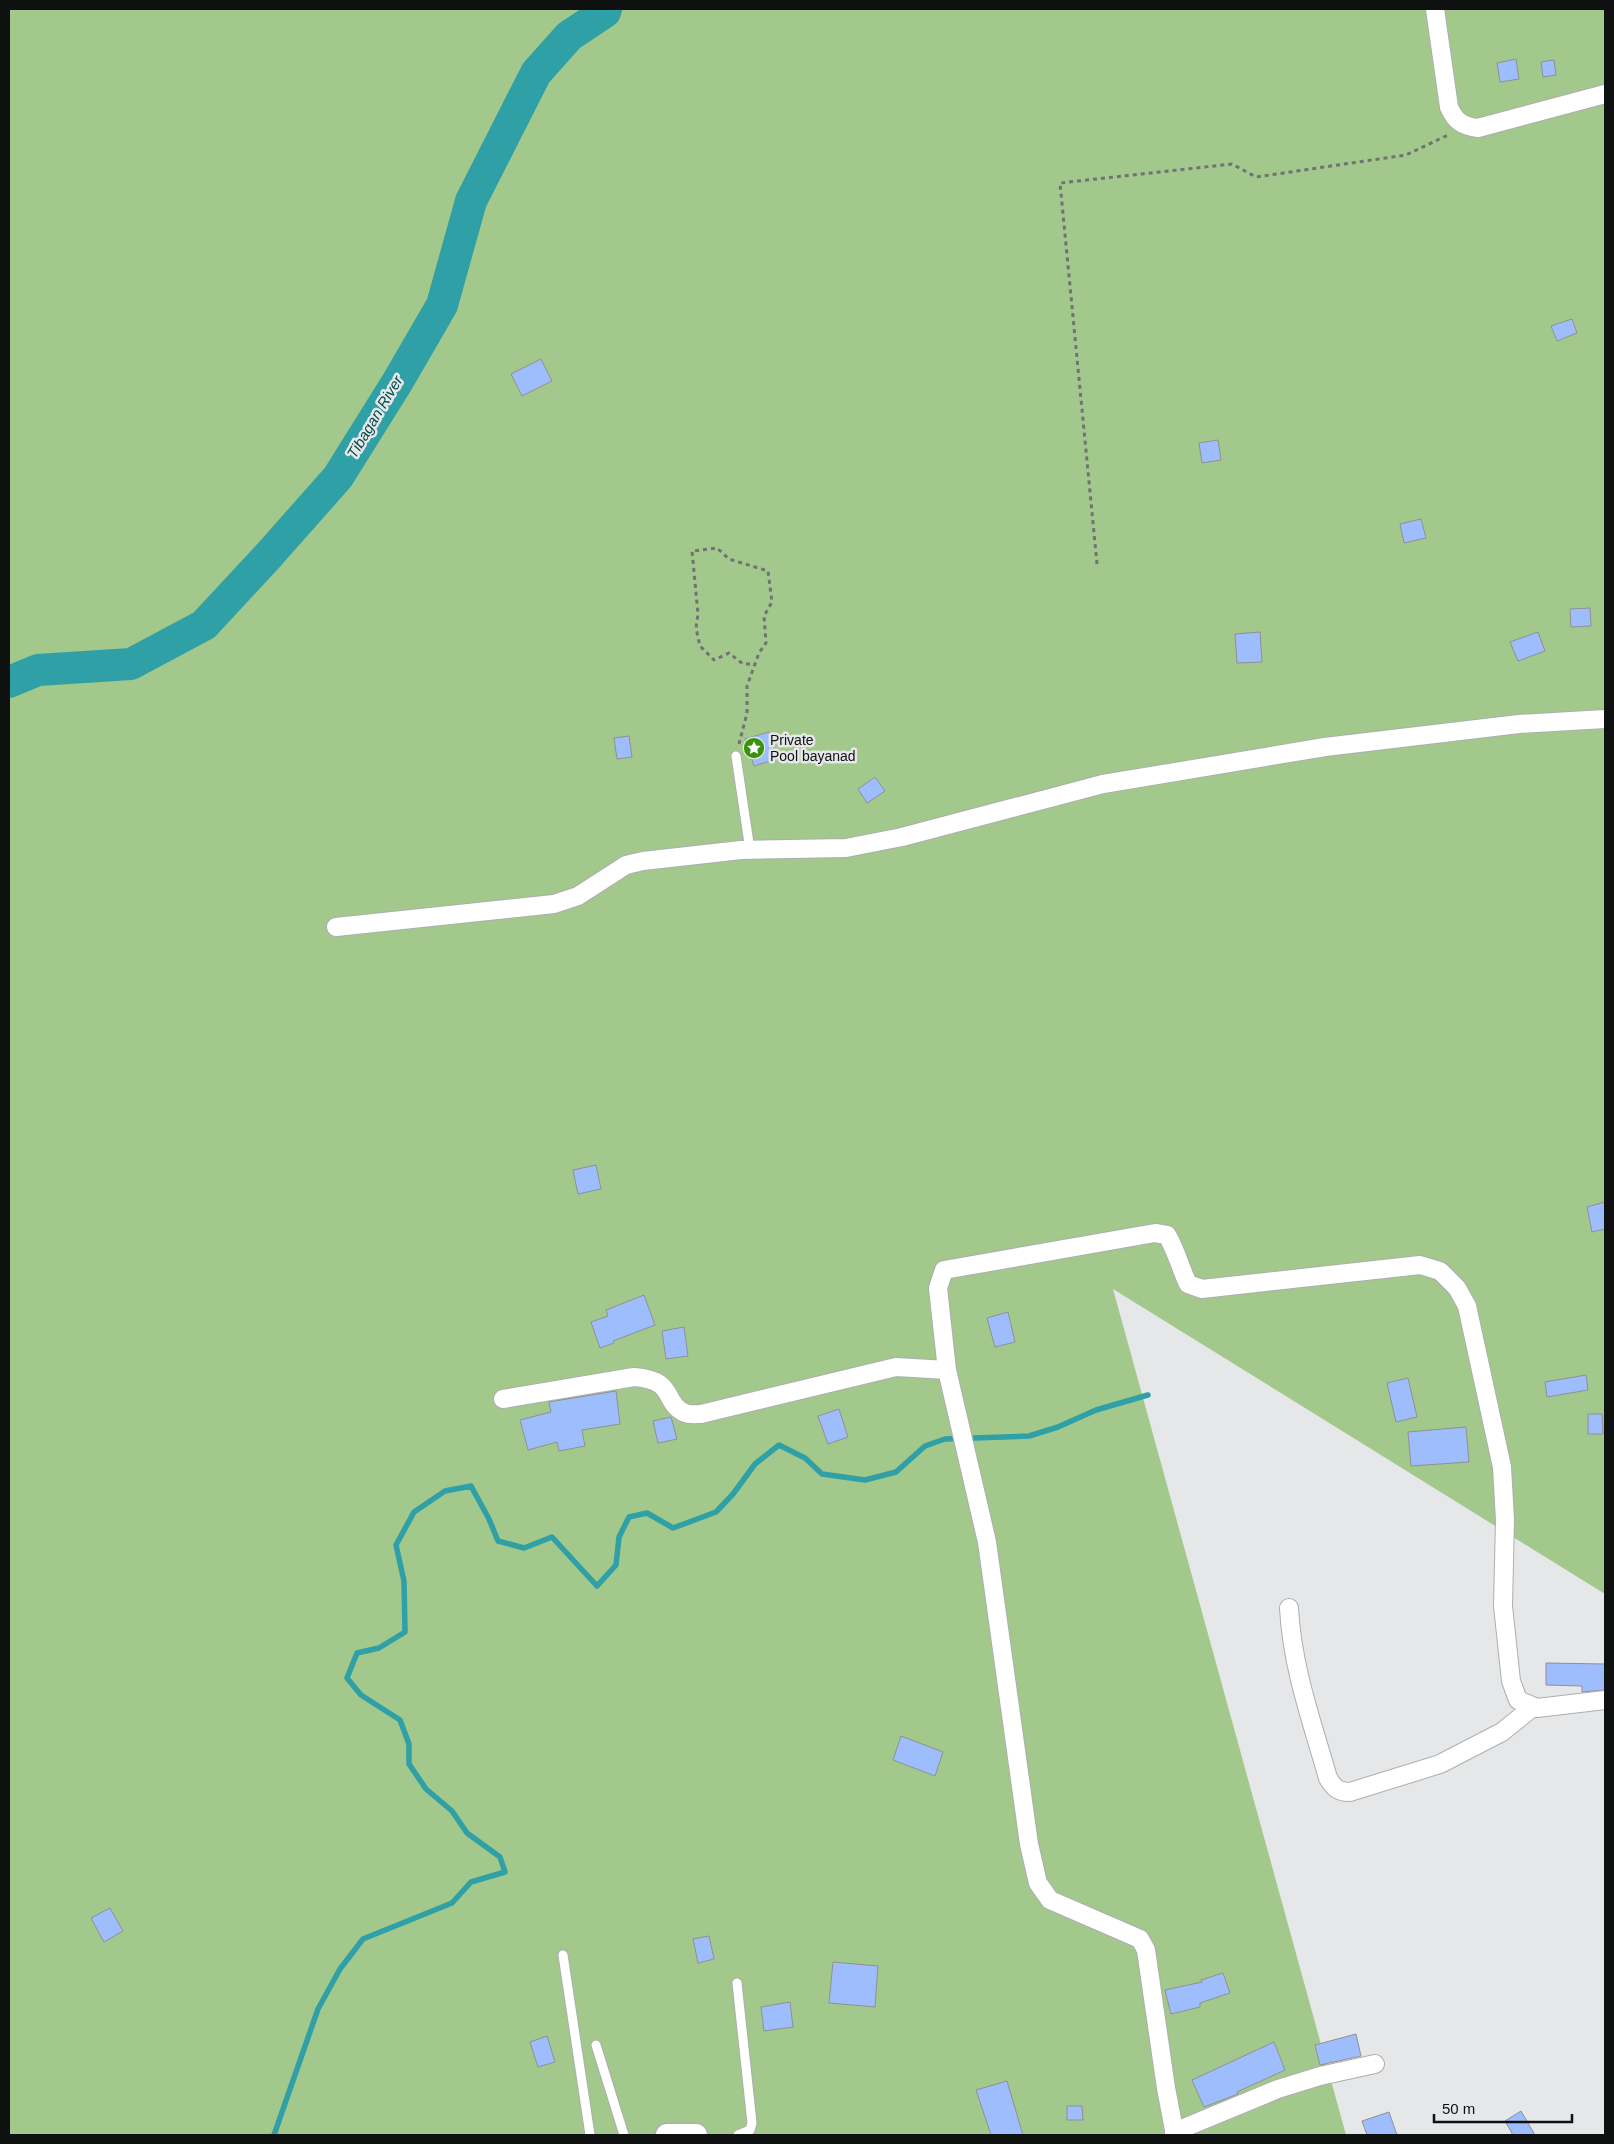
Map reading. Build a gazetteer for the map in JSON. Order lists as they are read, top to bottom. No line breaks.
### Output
{"water":["Tibagan River"],"places":{"place":["Private Pool bayanad"]},"scale_bar":"50 m"}
